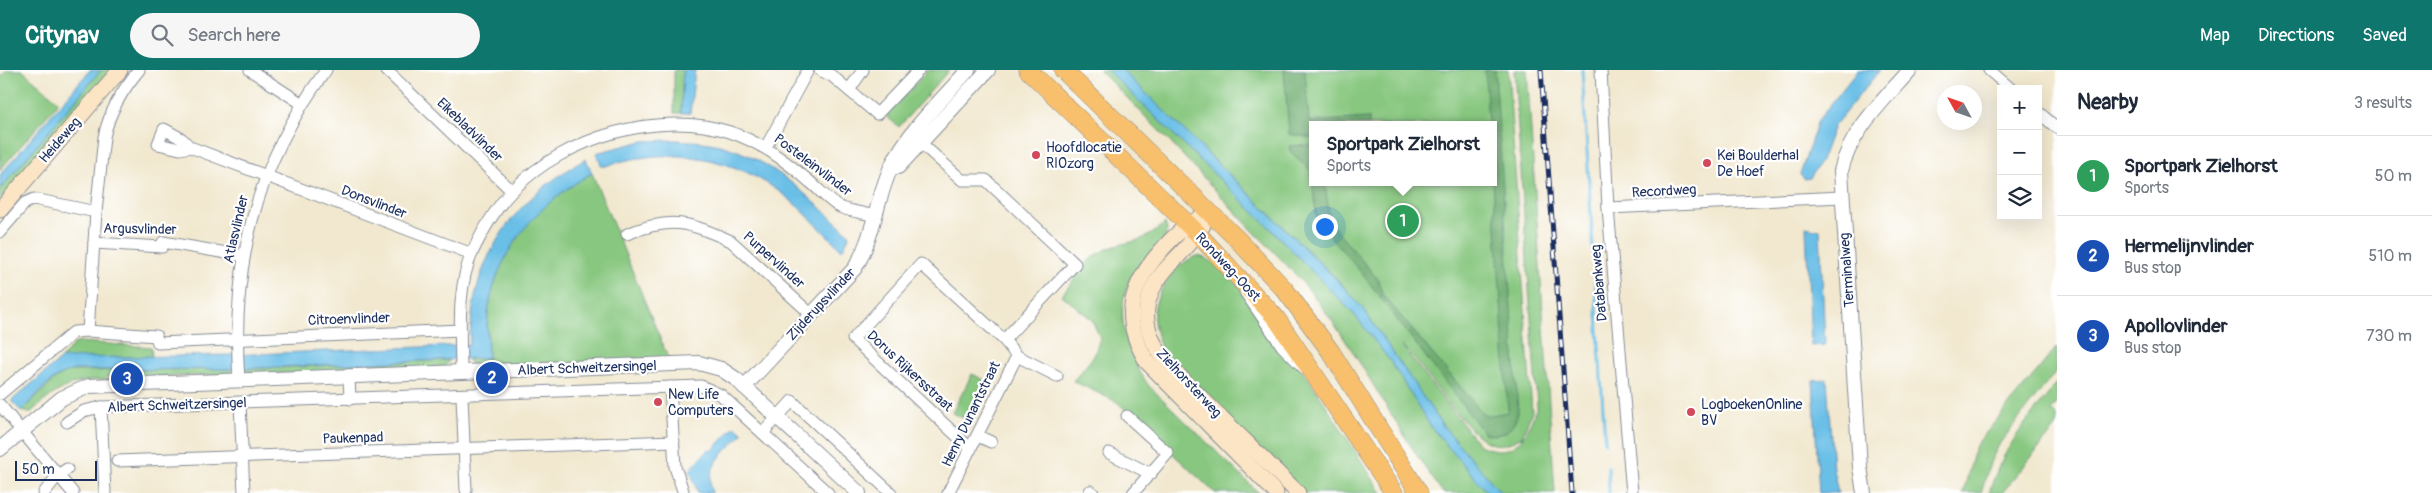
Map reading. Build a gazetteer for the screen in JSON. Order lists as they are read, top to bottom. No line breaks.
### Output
{"streets":{"main road":["Heideweg","Rondweg-Oost","Zielhorsterweg"],"street":["Eikebladvlinder","Posteleinvlinder","Recordweg","Donsvlinder","Argusvlinder","Atlasvlinder","Purpervlinder","Terminalweg","Databankweg","Zijderupsvlinder","Citroenvlinder","Albert Schweitzersingel","Dorus Rijkersstraat","Henry Dunantstraat","Paukenpad"]},"crossings":[["Eikebladvlinder","Posteleinvlinder"],["Posteleinvlinder","Donsvlinder"],["Posteleinvlinder","Zijderupsvlinder"],["Posteleinvlinder","Citroenvlinder"],["Posteleinvlinder","Albert Schweitzersingel"],["Recordweg","Terminalweg"],["Recordweg","Databankweg"],["Donsvlinder","Atlasvlinder"],["Argusvlinder","Atlasvlinder"],["Atlasvlinder","Citroenvlinder"],["Atlasvlinder","Albert Schweitzersingel"],["Purpervlinder","Zijderupsvlinder"],["Rondweg-Oost","Zielhorsterweg"],["Zijderupsvlinder","Albert Schweitzersingel"],["Dorus Rijkersstraat","Henry Dunantstraat"]],"places":["Hoofdlocatie RIOzorg","Kei Boulderhal De Hoef","New Life Computers","LogboekenOnline BV"],"scale_bar":"50 m","north":"top left","page":{"header":"Citynav","search":"Search here","nav":["Map","Directions","Saved"],"heading":["Nearby","3 results"],"map_buttons":["+","−"],"popup":["Sportpark Zielhorst","Sports"],"list":[{"mark":"1","name":"Sportpark Zielhorst","note":"Sports","value":"50 m"},{"mark":"2","name":"Hermelijnvlinder","note":"Bus stop","value":"510 m"},{"mark":"3","name":"Apollovlinder","note":"Bus stop","value":"730 m"}],"pins":["1","2","3"],"scale":"50 m"}}
